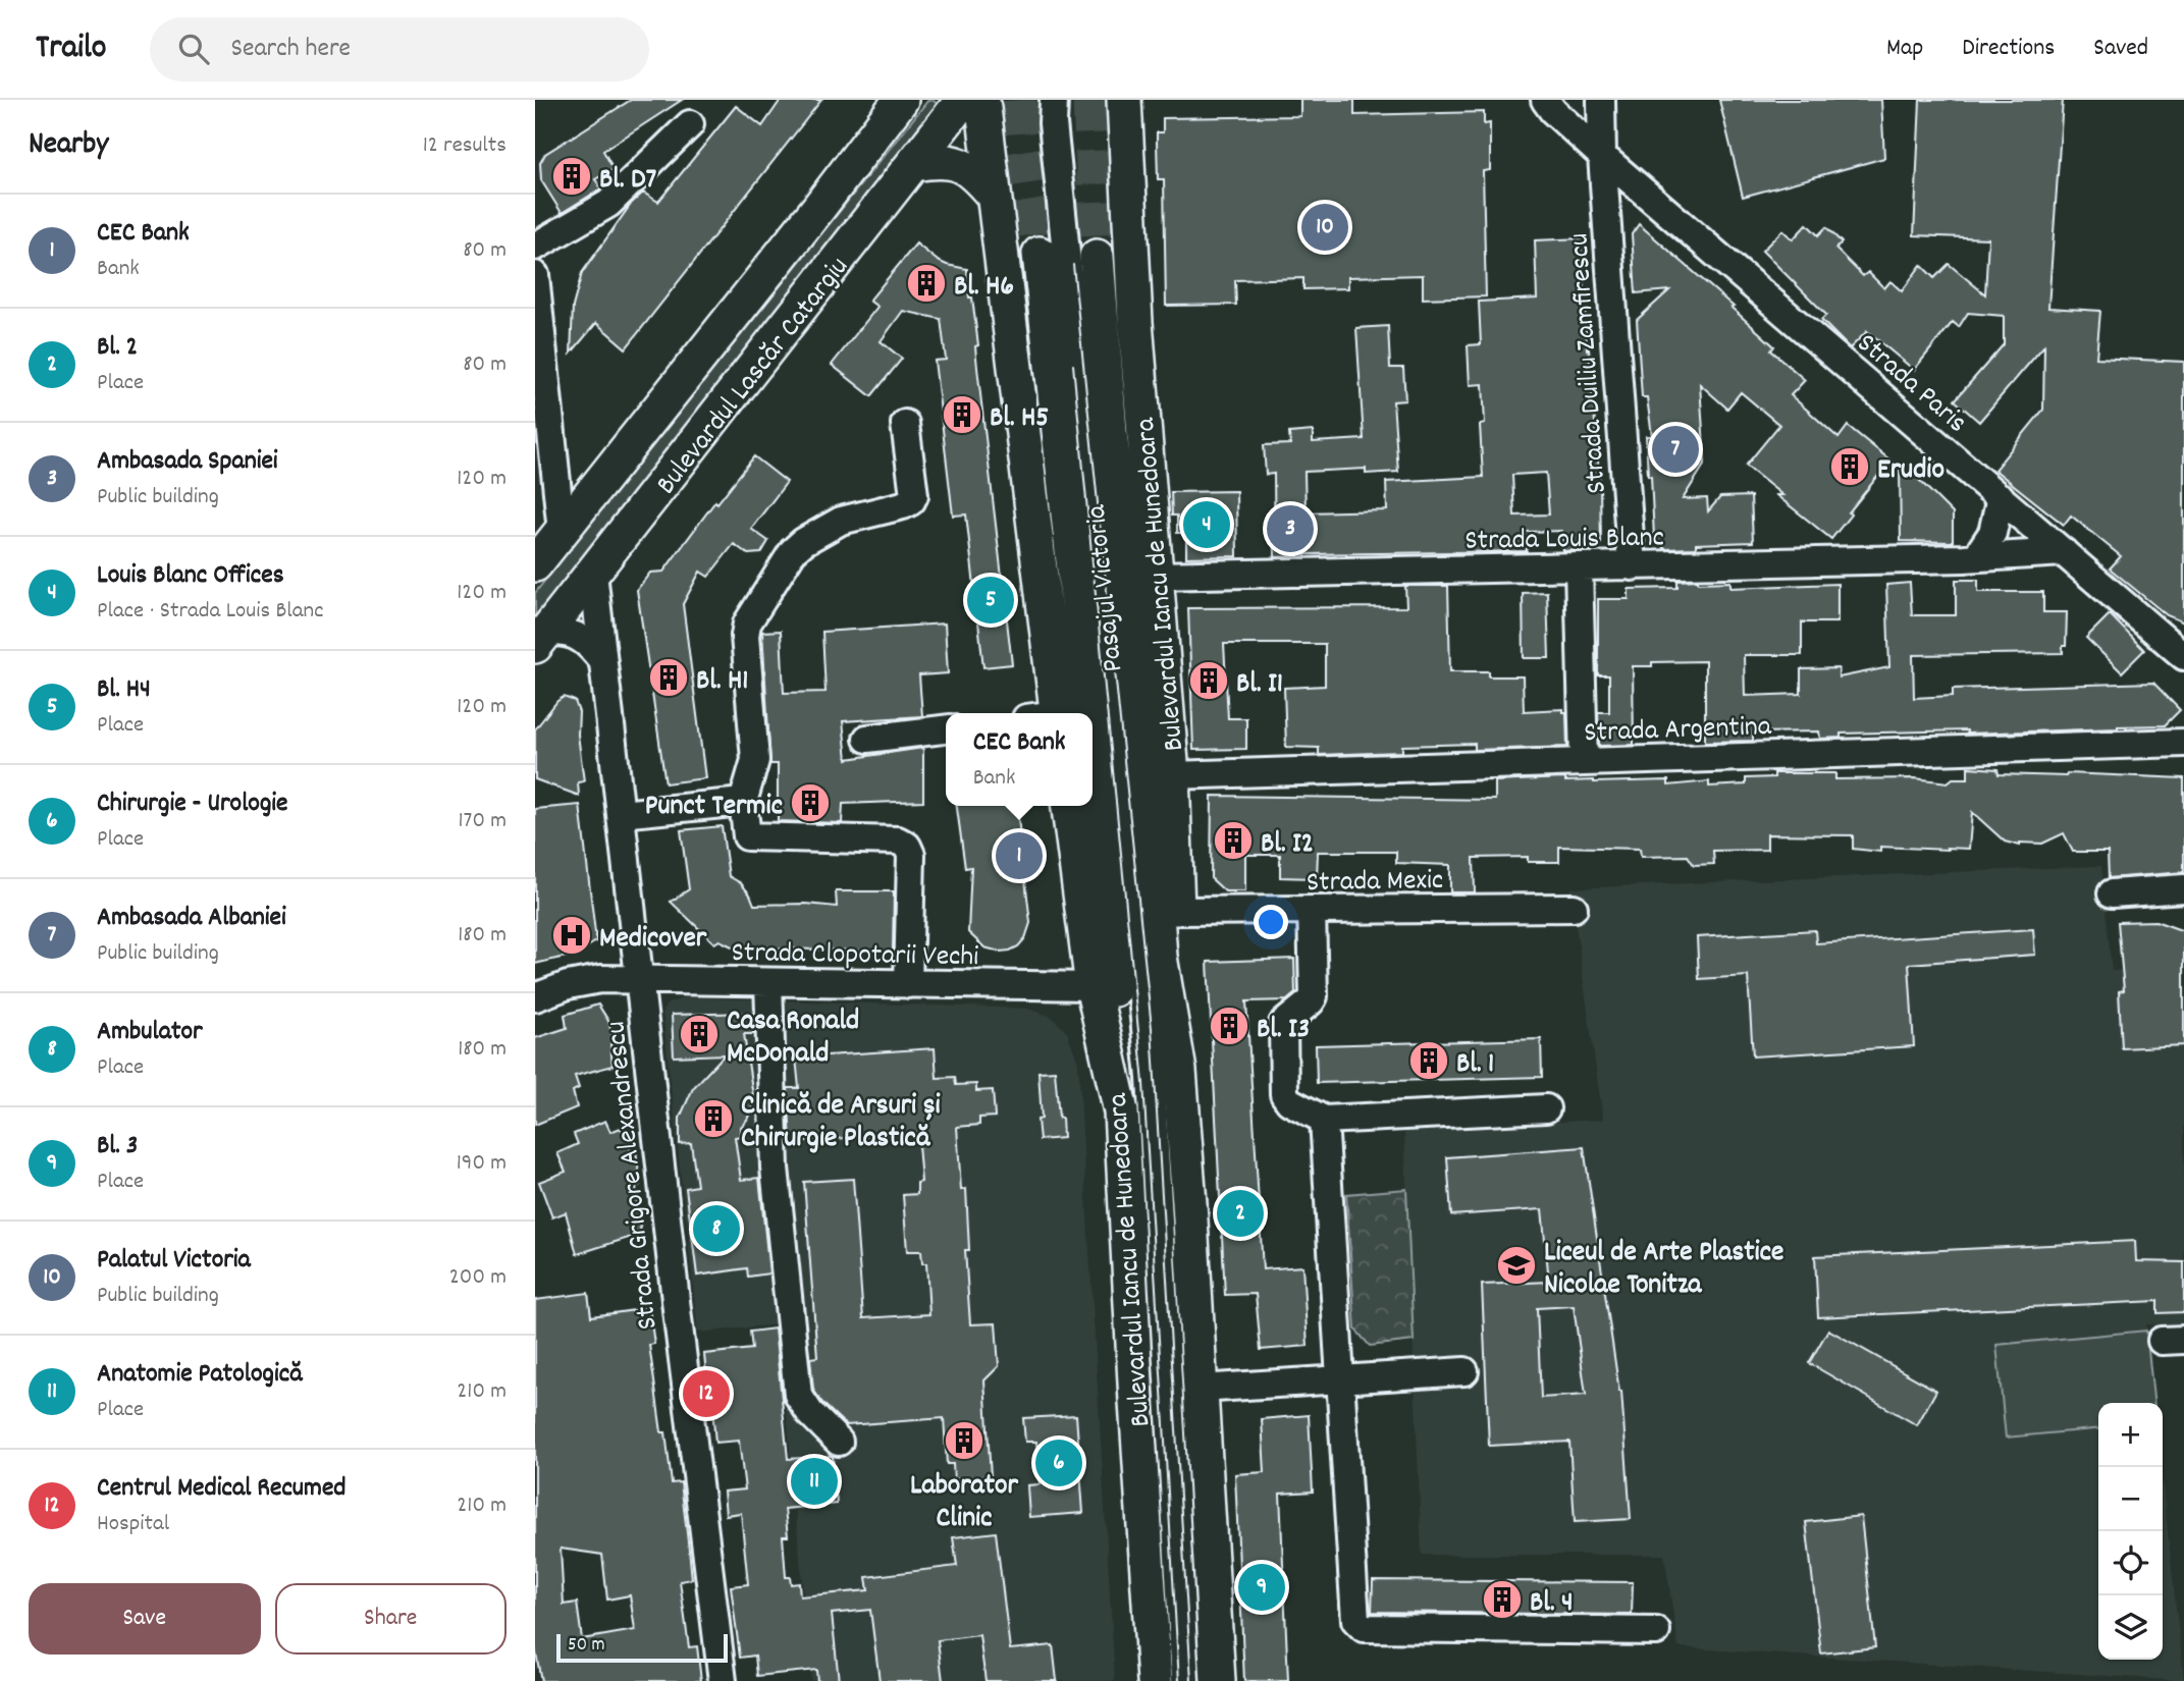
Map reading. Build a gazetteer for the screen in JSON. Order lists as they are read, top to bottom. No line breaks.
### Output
{"streets":{"main road":["Bulevardul Lascăr Catargiu","Bulevardul Iancu de Hunedoara","Pasajul Victoria"],"street":["Strada Duiliu Zamfirescu","Strada Paris","Strada Louis Blanc","Strada Argentina","Strada Mexic","Strada Clopotarii Vechi","Strada Grigore Alexandrescu"]},"crossings":[["Strada Duiliu Zamfirescu","Strada Paris"],["Strada Duiliu Zamfirescu","Strada Louis Blanc"],["Bulevardul Lascăr Catargiu","Strada Grigore Alexandrescu"],["Strada Paris","Strada Louis Blanc"],["Strada Louis Blanc","Bulevardul Iancu de Hunedoara"],["Bulevardul Iancu de Hunedoara","Pasajul Victoria"],["Bulevardul Iancu de Hunedoara","Strada Argentina"],["Bulevardul Iancu de Hunedoara","Strada Mexic"],["Bulevardul Iancu de Hunedoara","Strada Clopotarii Vechi"],["Pasajul Victoria","Strada Mexic"],["Strada Clopotarii Vechi","Strada Grigore Alexandrescu"]],"places":{"building":["Bl. D7","Bl. H6","Bl. H5","Erudio","Bl. H1","Bl. I1","Punct Termic","Bl. I2","Bl. I3","Casa Ronald McDonald","Bl. 1","Clinică de Arsuri și Chirurgie Plastică","Laborator Clinic","Bl. 4"],"hospital":["Medicover"],"school or university":["Liceul de Arte Plastice Nicolae Tonitza"]},"scale_bar":"50 m","page":{"header":"Trailo","search":"Search here","nav":["Map","Directions","Saved"],"heading":["Nearby","12 results"],"list":[{"mark":"1","name":"CEC Bank","note":"Bank","value":"80 m"},{"mark":"2","name":"Bl. 2","note":"Place","value":"80 m"},{"mark":"3","name":"Ambasada Spaniei","note":"Public building","value":"120 m"},{"mark":"4","name":"Louis Blanc Offices","note":"Place · Strada Louis Blanc","value":"120 m"},{"mark":"5","name":"Bl. H4","note":"Place","value":"120 m"},{"mark":"6","name":"Chirurgie - Urologie","note":"Place","value":"170 m"},{"mark":"7","name":"Ambasada Albaniei","note":"Public building","value":"180 m"},{"mark":"8","name":"Ambulator","note":"Place","value":"180 m"},{"mark":"9","name":"Bl. 3","note":"Place","value":"190 m"},{"mark":"10","name":"Palatul Victoria","note":"Public building","value":"200 m"},{"mark":"11","name":"Anatomie Patologică","note":"Place","value":"210 m"},{"mark":"12","name":"Centrul Medical Recumed","note":"Hospital","value":"210 m"}],"pins":["10","7","4","3","5","1","2","8","12","6","11","9"],"popup":["CEC Bank","Bank"],"map_buttons":["+","−"],"buttons":["Save","Share"],"scale":"50 m"}}
